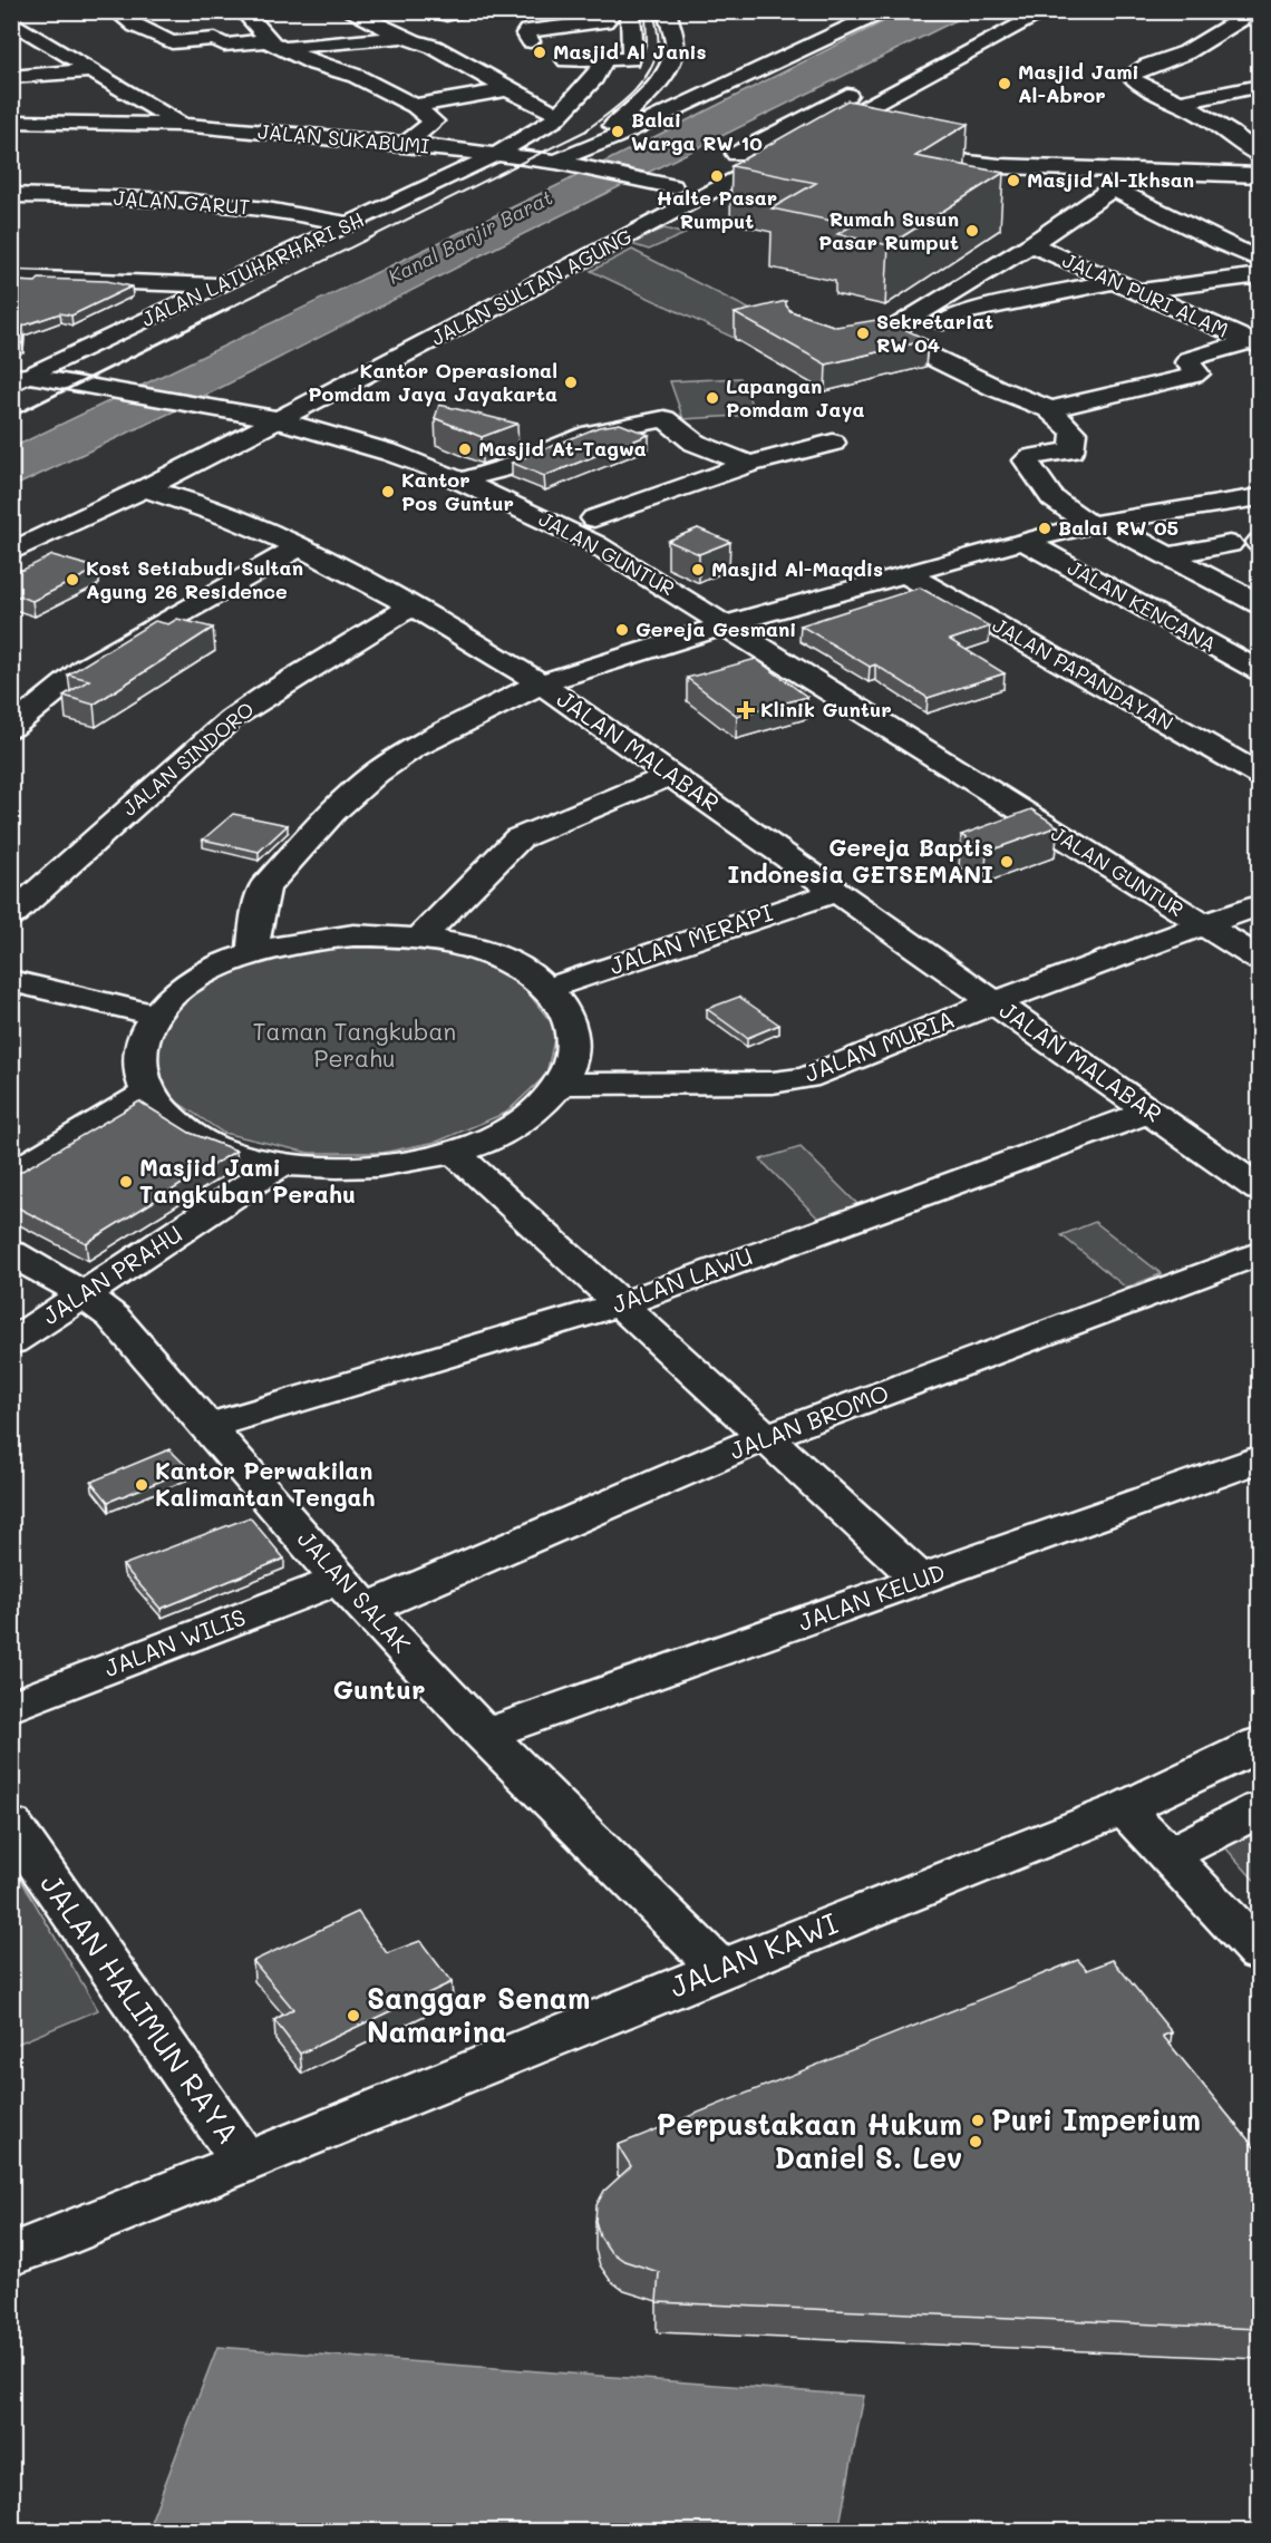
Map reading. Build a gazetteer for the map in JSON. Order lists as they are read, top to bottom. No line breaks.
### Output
{"streets":{"street":["JALAN SUKABUMI","JALAN GARUT","JALAN LATUHARHARI SH","JALAN SULTAN AGUNG","JALAN PURI ALAM","JALAN GUNTUR","JALAN KENCANA","JALAN PAPANDAYAN","JALAN MALABAR","JALAN SINDORO","JALAN MERAPI","JALAN MURIA","JALAN PRAHU","JALAN LAWU","JALAN BROMO","JALAN SALAK","JALAN KELUD","JALAN WILIS","JALAN KAWI","JALAN HALIMUN RAYA"]},"crossings":[["JALAN SUKABUMI","JALAN LATUHARHARI SH"],["JALAN GARUT","JALAN LATUHARHARI SH"],["JALAN LATUHARHARI SH","JALAN GUNTUR"],["JALAN SULTAN AGUNG","JALAN GUNTUR"],["JALAN SULTAN AGUNG","JALAN MALABAR"],["JALAN GUNTUR","JALAN MURIA"],["JALAN MALABAR","JALAN SINDORO"],["JALAN MALABAR","JALAN MERAPI"],["JALAN MALABAR","JALAN MURIA"],["JALAN MALABAR","JALAN LAWU"],["JALAN PRAHU","JALAN SALAK"],["JALAN LAWU","JALAN SALAK"],["JALAN BROMO","JALAN SALAK"],["JALAN BROMO","JALAN WILIS"],["JALAN SALAK","JALAN KELUD"],["JALAN SALAK","JALAN WILIS"],["JALAN SALAK","JALAN KAWI"],["JALAN KAWI","JALAN HALIMUN RAYA"]],"districts":["Guntur"],"water":["Kanal Banjir Barat"],"parks":["Taman Tangkuban Perahu"],"places":{"other":["Masjid Al Janis","Masjid Jami Al-Abror","Balai Warga RW 10","Halte Pasar Rumput","Masjid Al-Ikhsan","Rumah Susun Pasar Rumput","Sekretariat RW 04","Kantor Operasional Pomdam Jaya Jayakarta","Lapangan Pomdam Jaya","Masjid At-Tagwa","Kantor Pos Guntur","Balai RW 05","Masjid Al-Maqdis","Kost Setiabudi Sultan Agung 26 Residence","Gereja Gesmani","Gereja Baptis Indonesia GETSEMANI","Masjid Jami Tangkuban Perahu","Kantor Perwakilan Kalimantan Tengah","Sanggar Senam Namarina","Puri Imperium","Perpustakaan Hukum Daniel S. Lev"],"health":["Klinik Guntur"]}}
